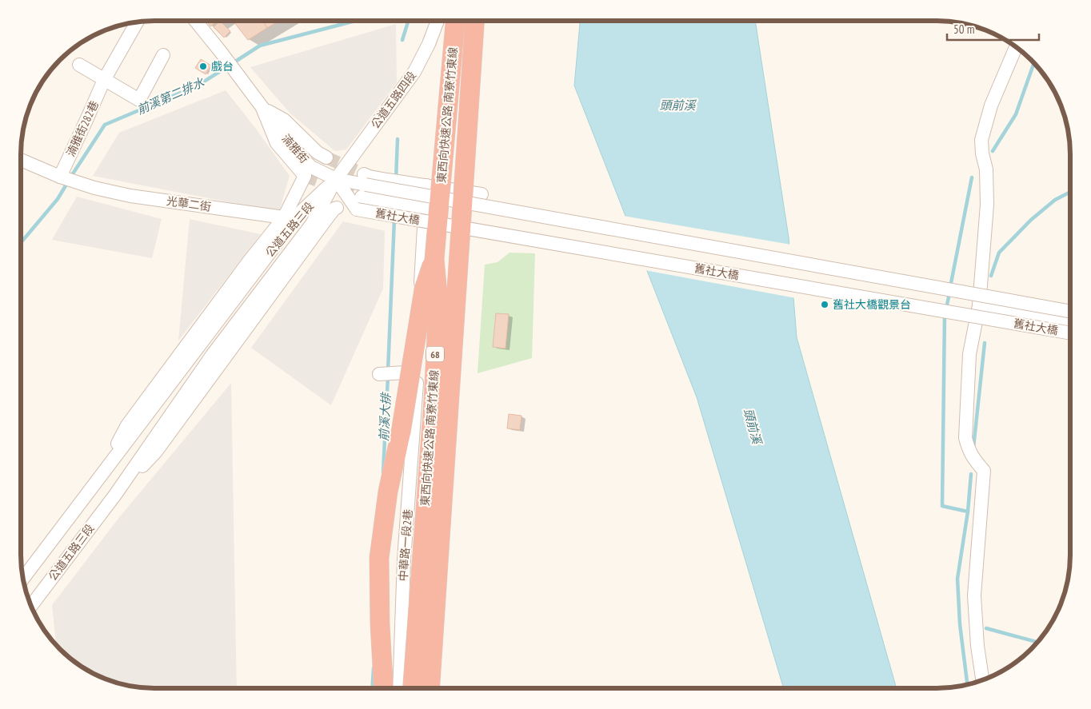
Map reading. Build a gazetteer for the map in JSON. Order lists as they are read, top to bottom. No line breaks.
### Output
{"streets":{"highway":["東西向快速公路 南寮竹東線","68"],"street":["公道五路四段","湳雅街282巷","湳雅街","光華二街","舊社大橋","公道五路三段","中華路一段2巷"]},"crossings":[["公道五路四段","湳雅街"],["公道五路四段","公道五路三段"],["湳雅街282巷","光華二街"],["湳雅街","舊社大橋"],["湳雅街","公道五路三段"],["湳雅街","中華路一段2巷"],["光華二街","公道五路三段"]],"water":["前溪第二排水","頭前溪","前溪大排"],"places":["戲台","舊社大橋觀景台"],"scale_bar":"50 m"}
